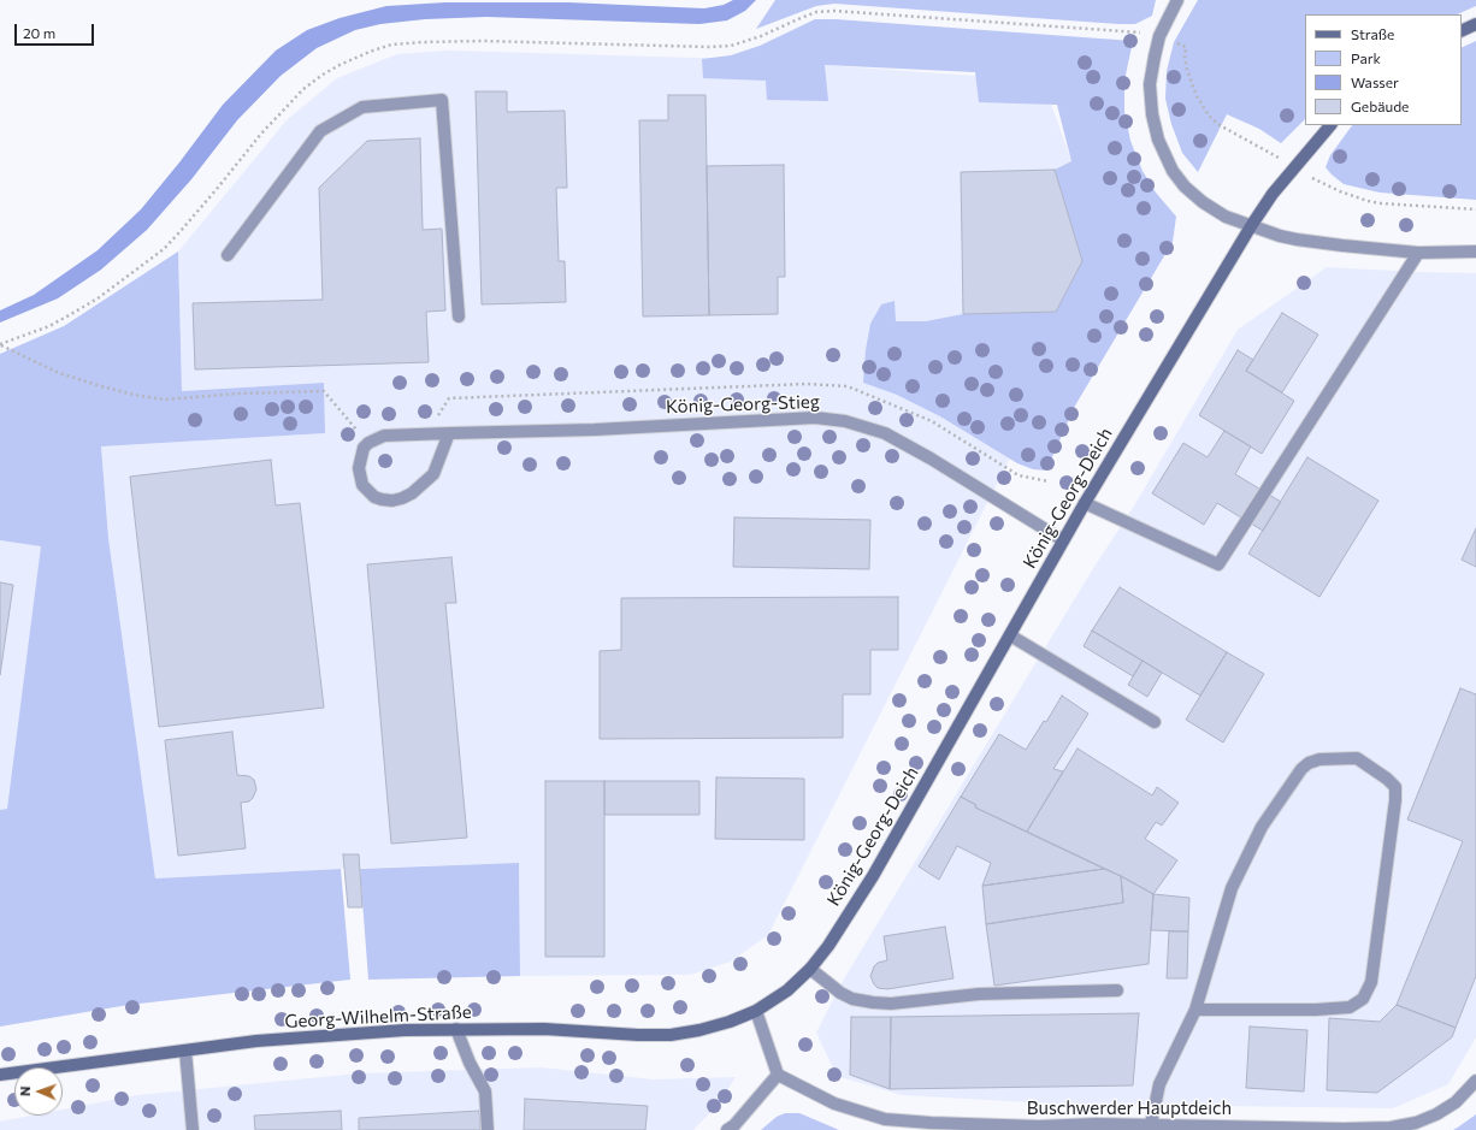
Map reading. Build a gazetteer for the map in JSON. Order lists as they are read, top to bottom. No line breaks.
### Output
{"streets":{"main road":["König-Georg-Deich","Georg-Wilhelm-Straße"],"street":["König-Georg-Stieg","Buschwerder Hauptdeich"]},"crossings":[["König-Georg-Stieg","König-Georg-Deich"],["König-Georg-Deich","Georg-Wilhelm-Straße"]],"legend":["Straße","Park","Wasser","Gebäude"],"scale_bar":"20 m","north":"left"}
